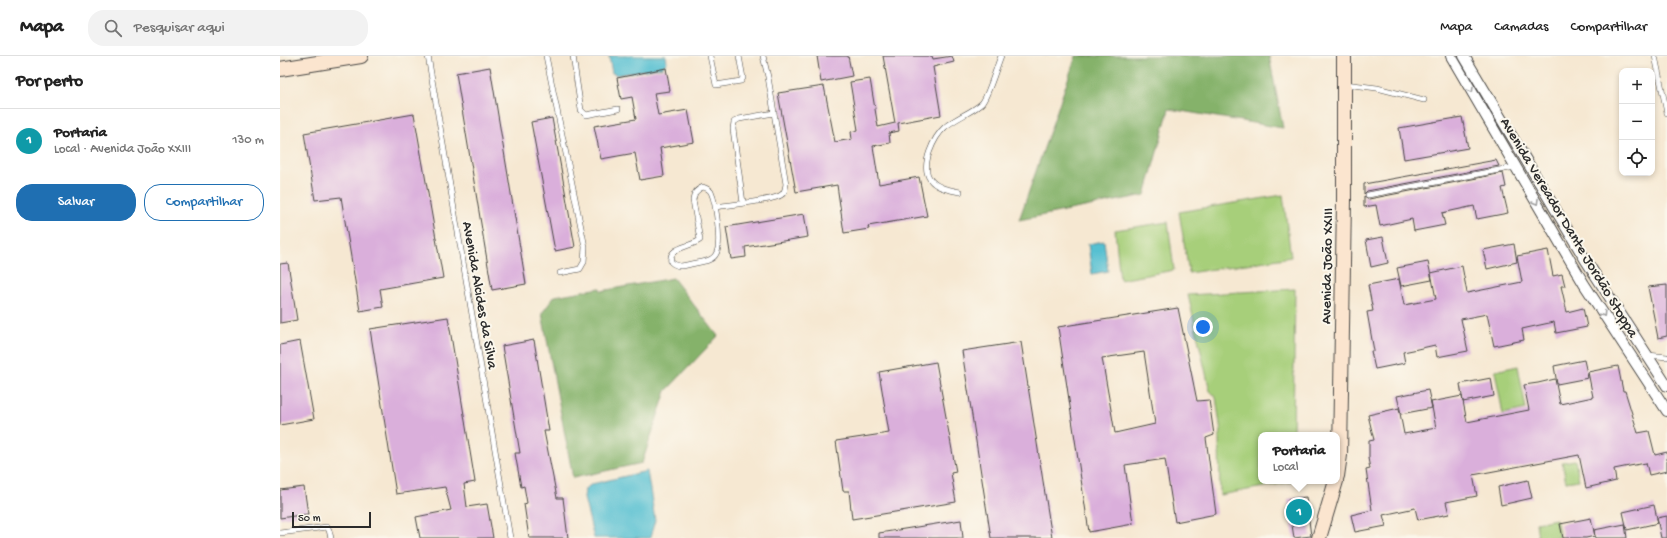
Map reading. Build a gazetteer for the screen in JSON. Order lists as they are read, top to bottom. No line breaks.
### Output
{"streets":{"main road":["Avenida João XXIII"],"street":["Avenida Vereador Dante Jordão Stoppa"],"lane":["Avenida Alcides da Silva"]},"scale_bar":"50 m","page":{"header":"Mapa","search":"Pesquisar aqui","nav":["Mapa","Camadas","Compartilhar"],"heading":"Por perto","map_buttons":["+","−"],"list":[{"mark":"1","name":"Portaria","note":"Local · Avenida João XXIII","value":"130 m"}],"buttons":["Salvar","Compartilhar"],"popup":["Portaria","Local"],"pins":"1","scale":"50 m"}}
